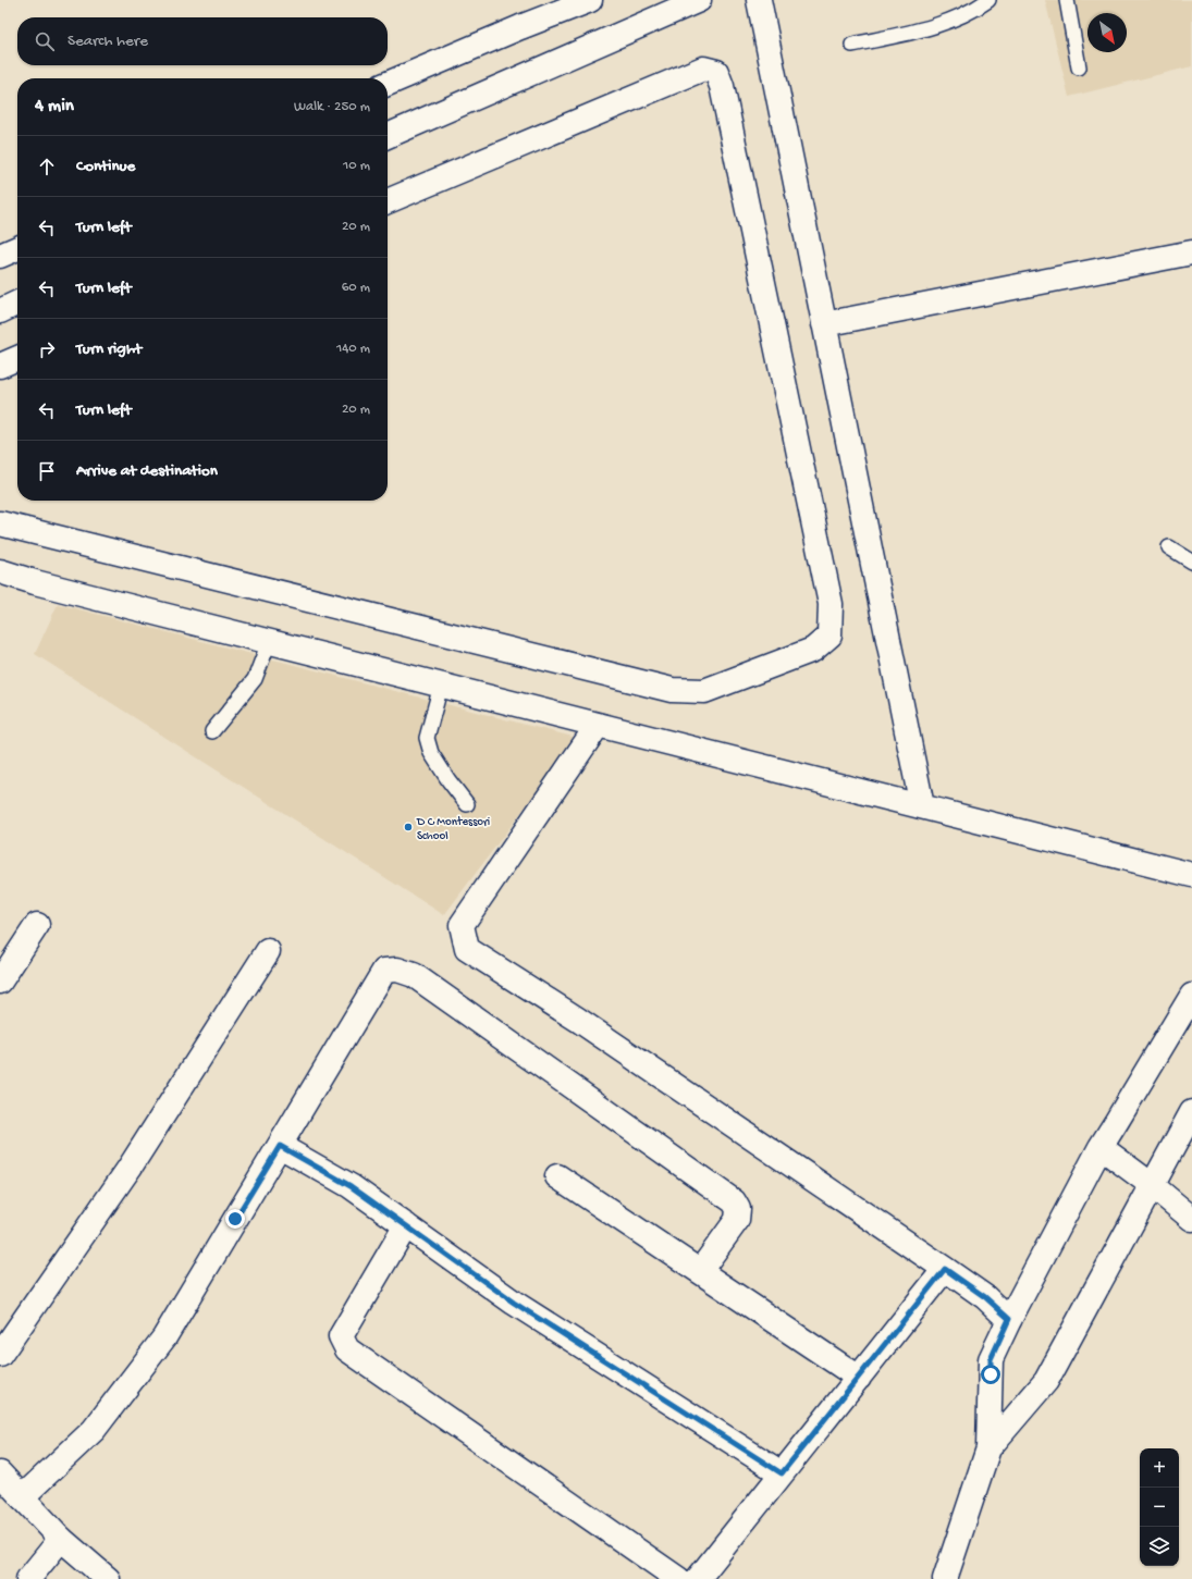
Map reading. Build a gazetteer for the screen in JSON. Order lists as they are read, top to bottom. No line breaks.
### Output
{"places":["D C Montessori School"],"north":"bottom right","page":{"search":"Search here","heading":["4 min","Walk · 250 m"],"list":[["Continue","10 m"],["Turn left","20 m"],["Turn left","60 m"],["Turn right","140 m"],["Turn left","20 m"],"Arrive at destination"],"map_buttons":["+","−"]}}
